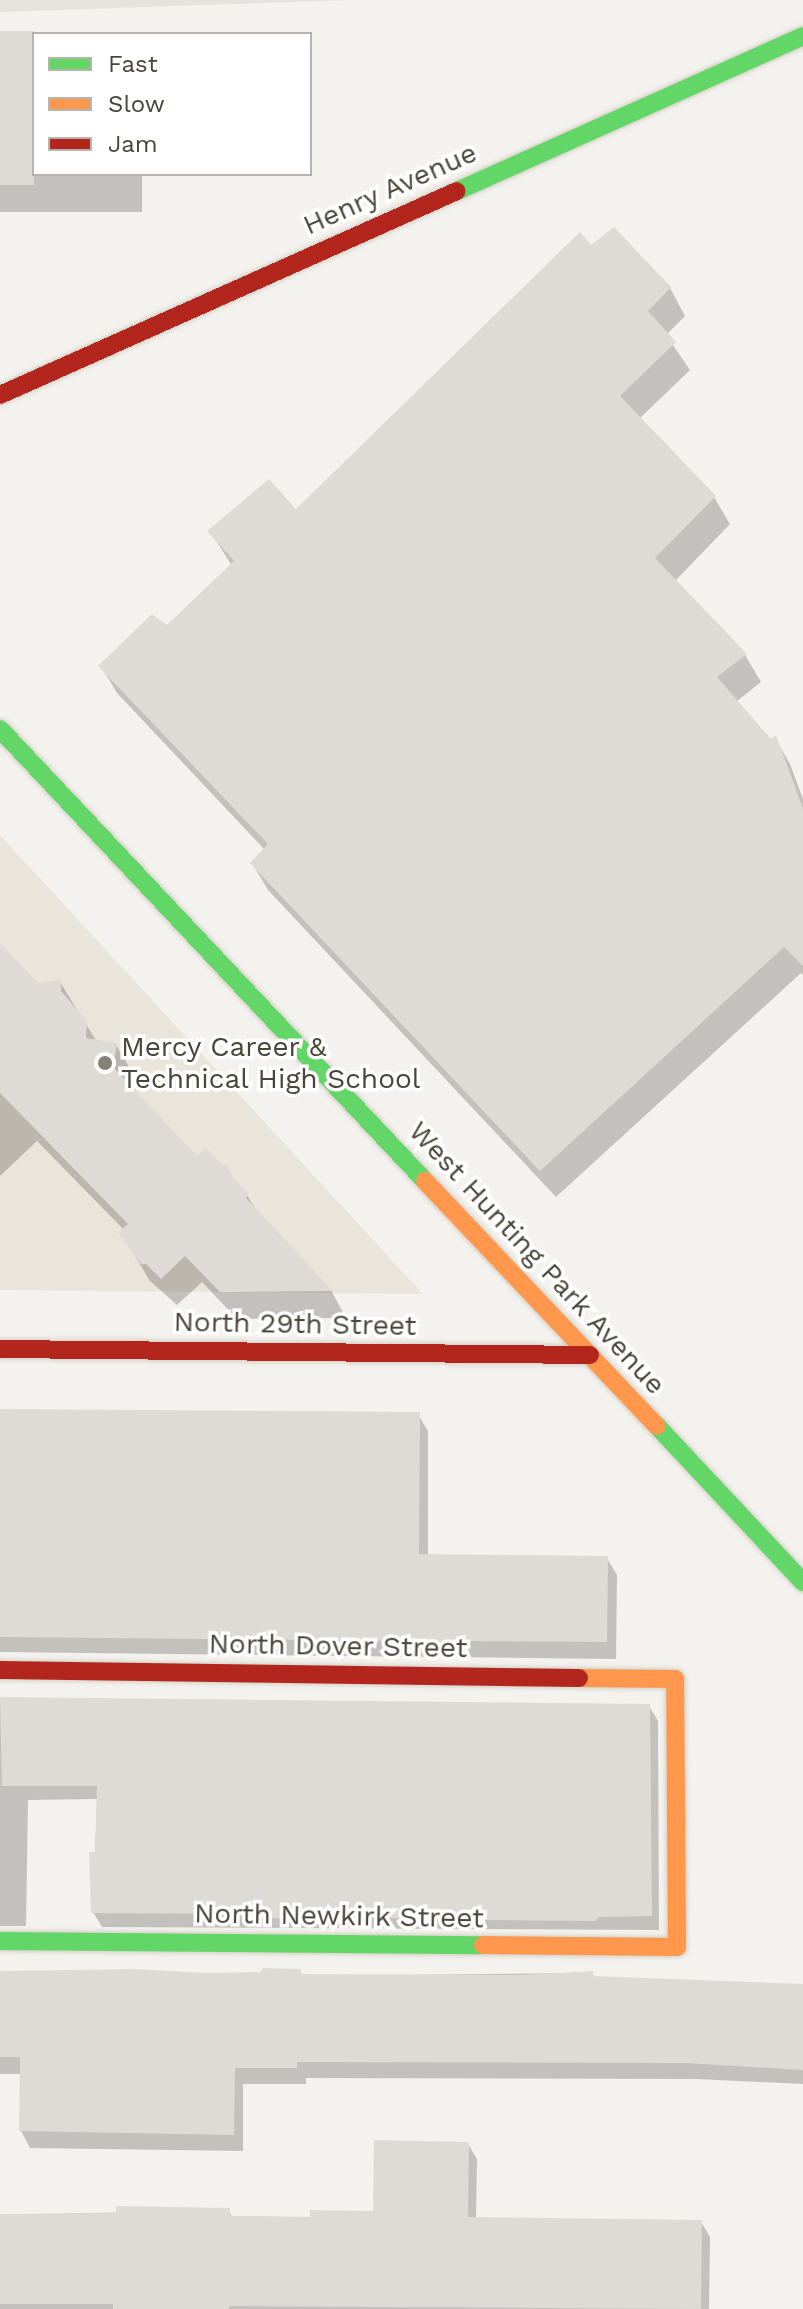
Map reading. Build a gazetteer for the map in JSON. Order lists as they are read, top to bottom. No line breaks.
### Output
{"streets":{"street":["Henry Avenue","West Hunting Park Avenue","North 29th Street","North Dover Street","North Newkirk Street"]},"crossings":[["West Hunting Park Avenue","North 29th Street"],["North Dover Street","North Newkirk Street"]],"places":["Mercy Career & Technical High School"],"legend":["Fast","Slow","Jam"]}
